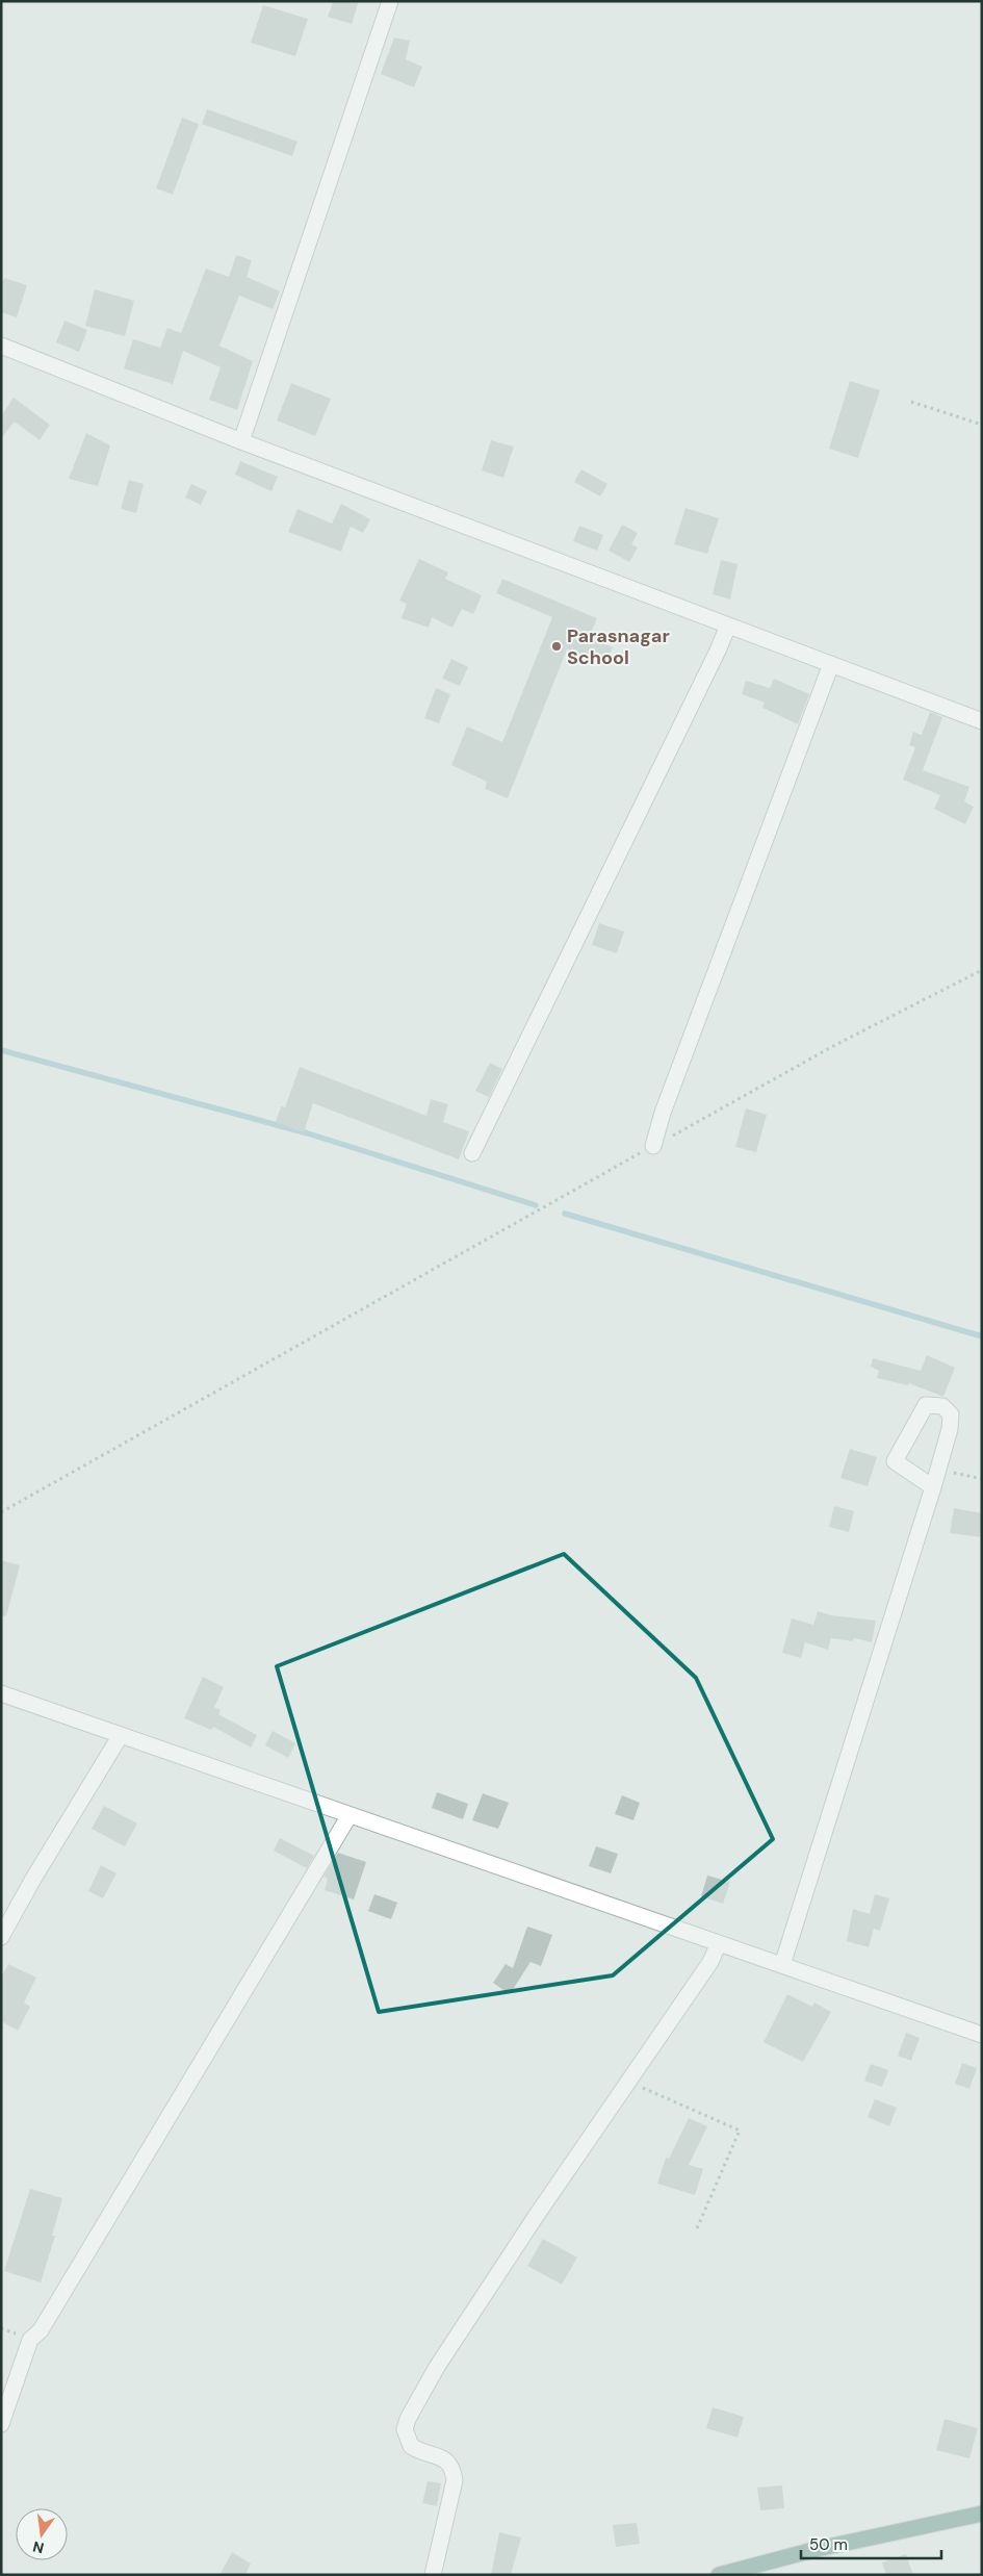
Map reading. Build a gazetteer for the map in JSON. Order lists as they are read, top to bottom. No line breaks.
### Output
{"places":["Parasnagar School"],"scale_bar":"50 m","north":"bottom"}
